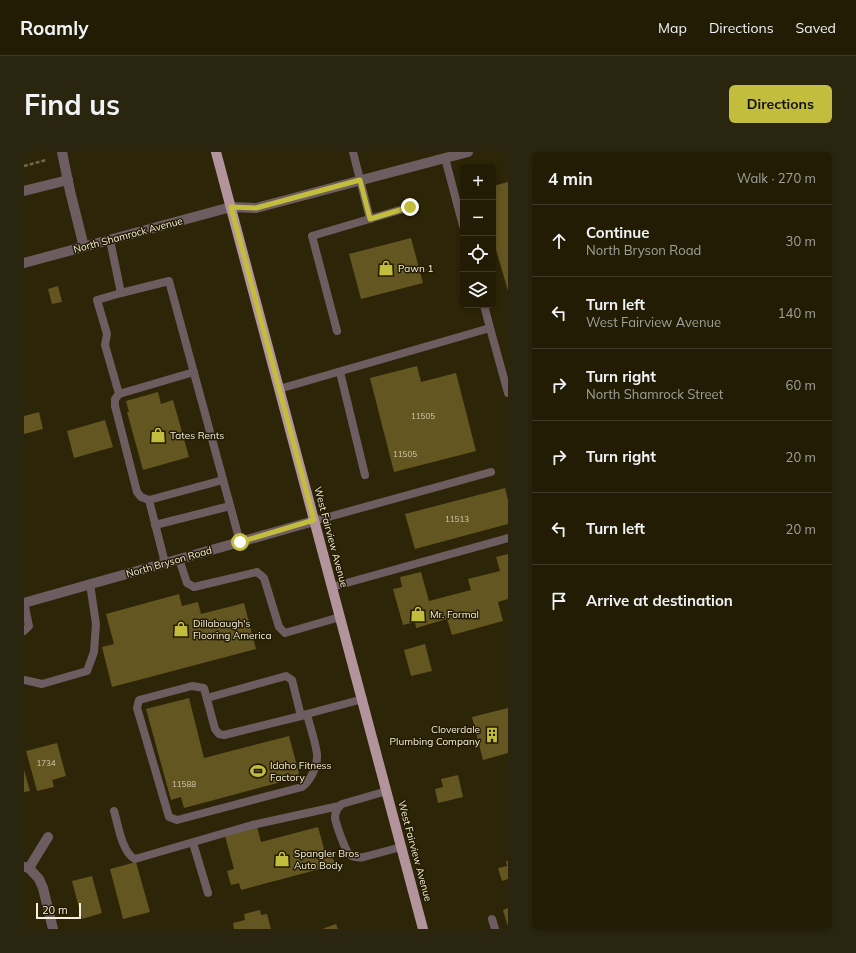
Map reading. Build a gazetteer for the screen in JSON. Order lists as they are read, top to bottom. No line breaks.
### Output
{"streets":{"main road":["West Fairview Avenue"],"street":["North Shamrock Avenue","North Bryson Road"]},"crossings":[["North Shamrock Avenue","West Fairview Avenue"],["West Fairview Avenue","North Bryson Road"]],"places":{"shop":["Pawn 1","Tates Rents","Mr. Formal","Dillabaugh's Flooring America","Spangler Bros Auto Body"],"building":["Cloverdale Plumbing Company"],"sports":["Idaho Fitness Factory"]},"house_numbers":["11505","11505","11513","1734","11588"],"scale_bar":"20 m","page":{"header":"Roamly","nav":["Map","Directions","Saved"],"buttons":"Directions","title":"Find us","heading":["4 min","Walk · 270 m"],"map_buttons":["+","−"],"list":[["Continue","North Bryson Road","30 m"],["Turn left","West Fairview Avenue","140 m"],["Turn right","North Shamrock Street","60 m"],["Turn right","20 m"],["Turn left","20 m"],"Arrive at destination"],"scale":"20 m"}}
